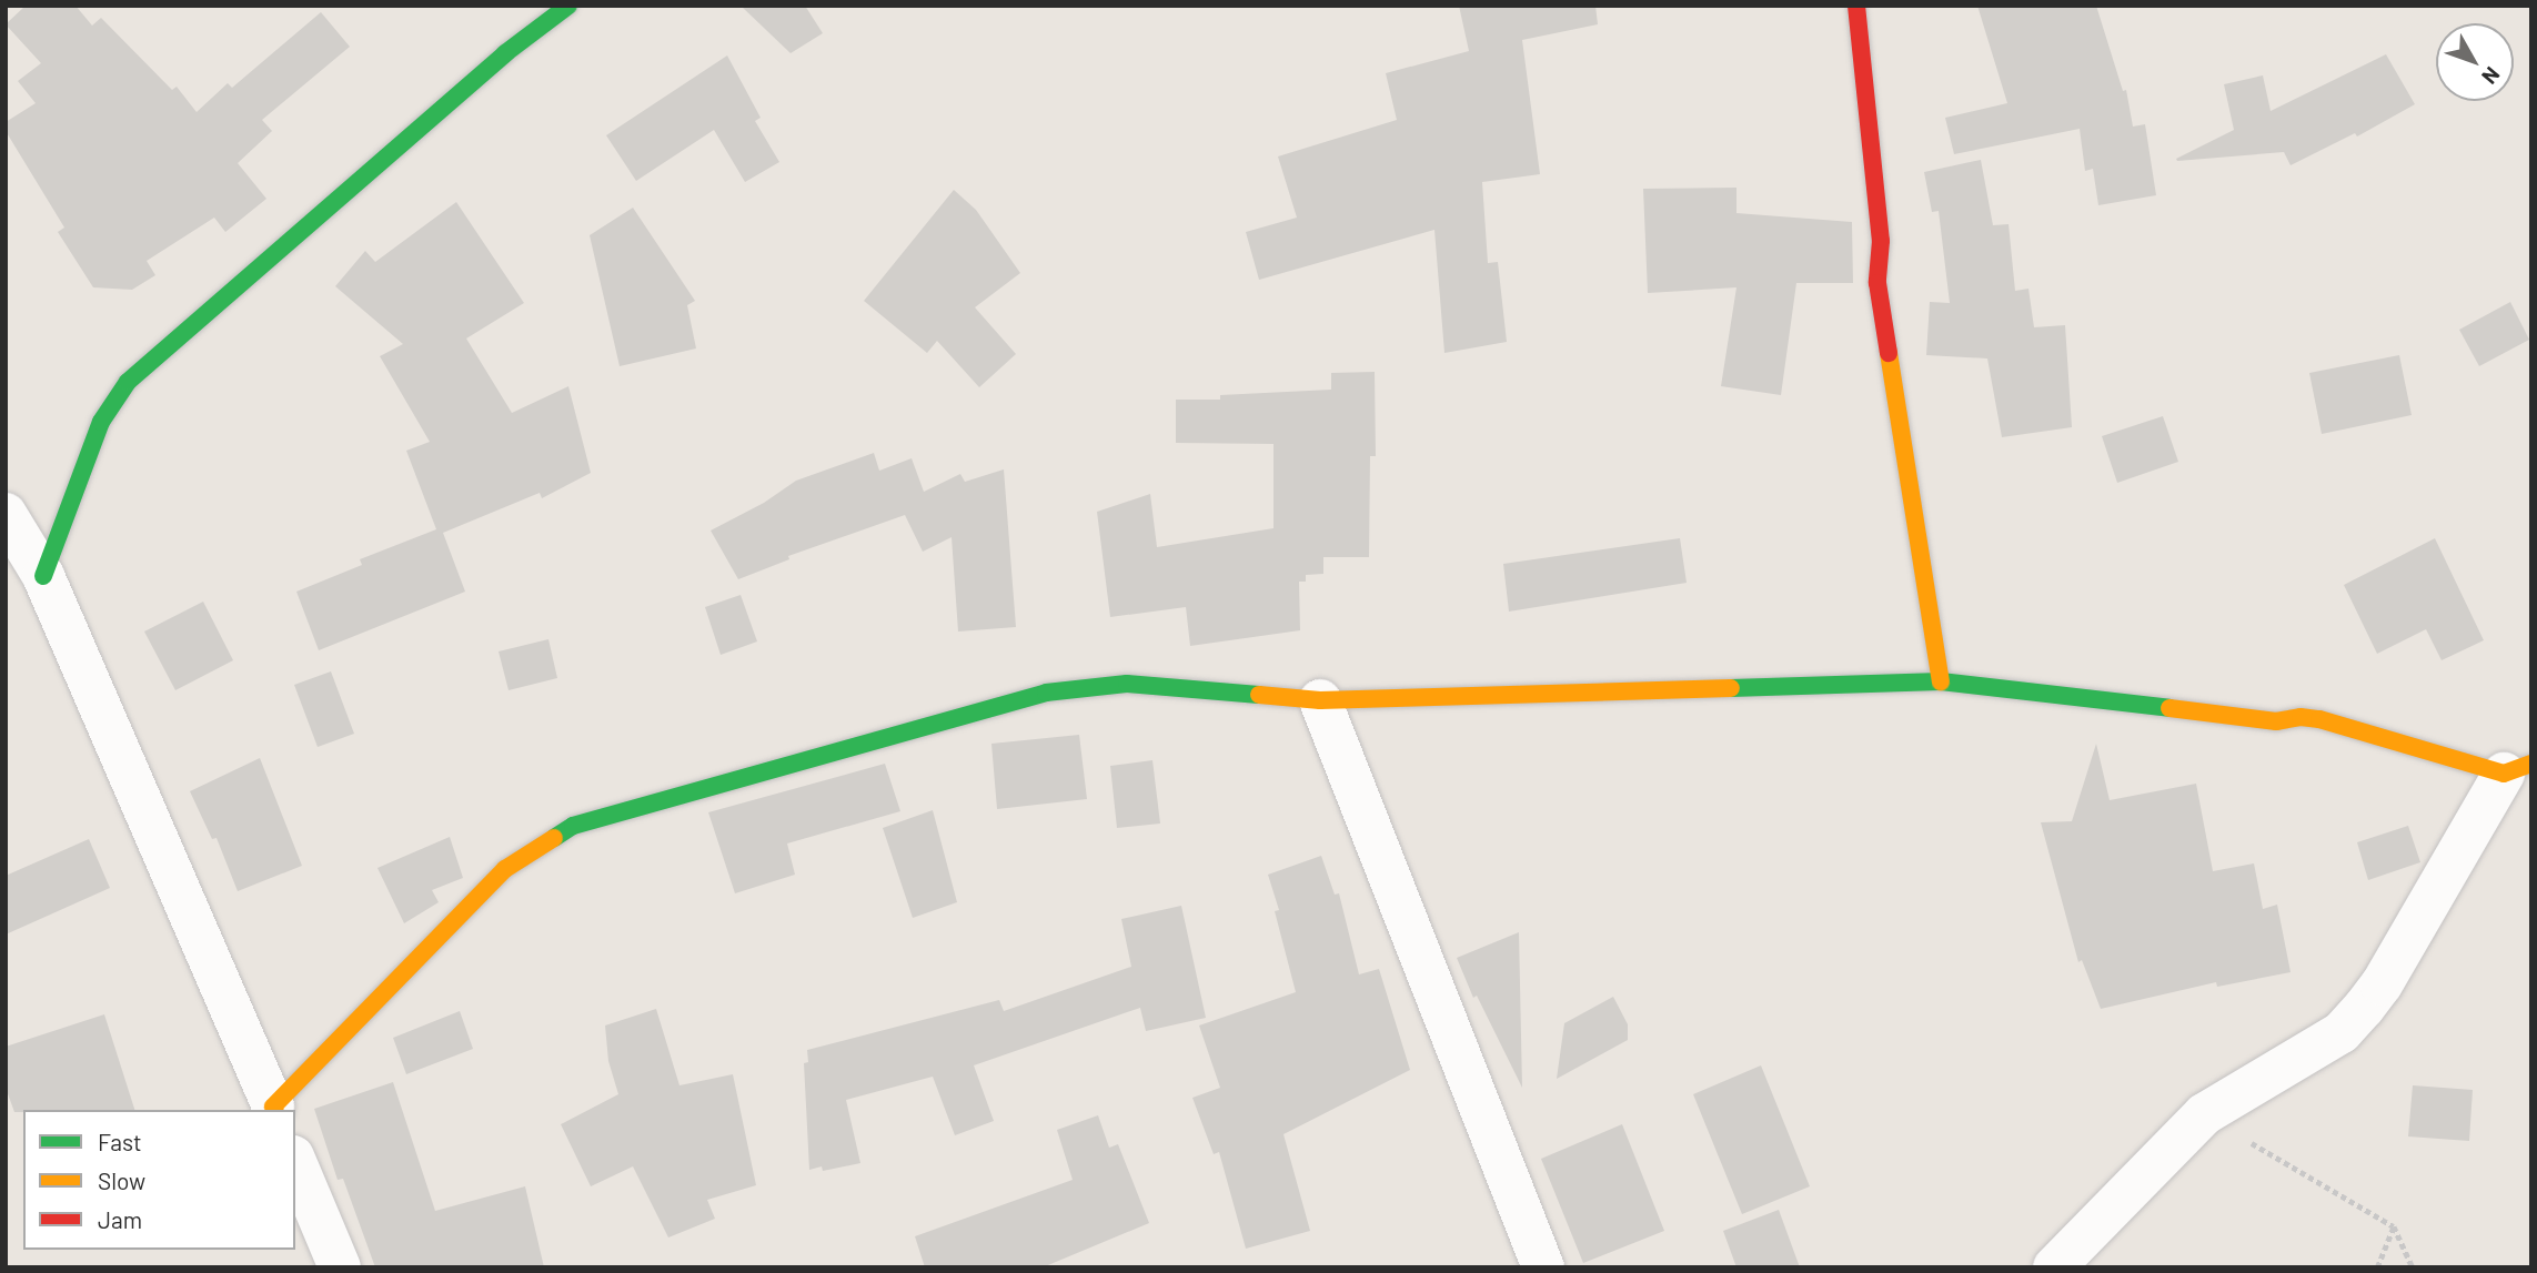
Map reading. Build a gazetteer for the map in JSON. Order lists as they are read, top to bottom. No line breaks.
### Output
{"legend":["Fast","Slow","Jam"],"north":"bottom right"}
